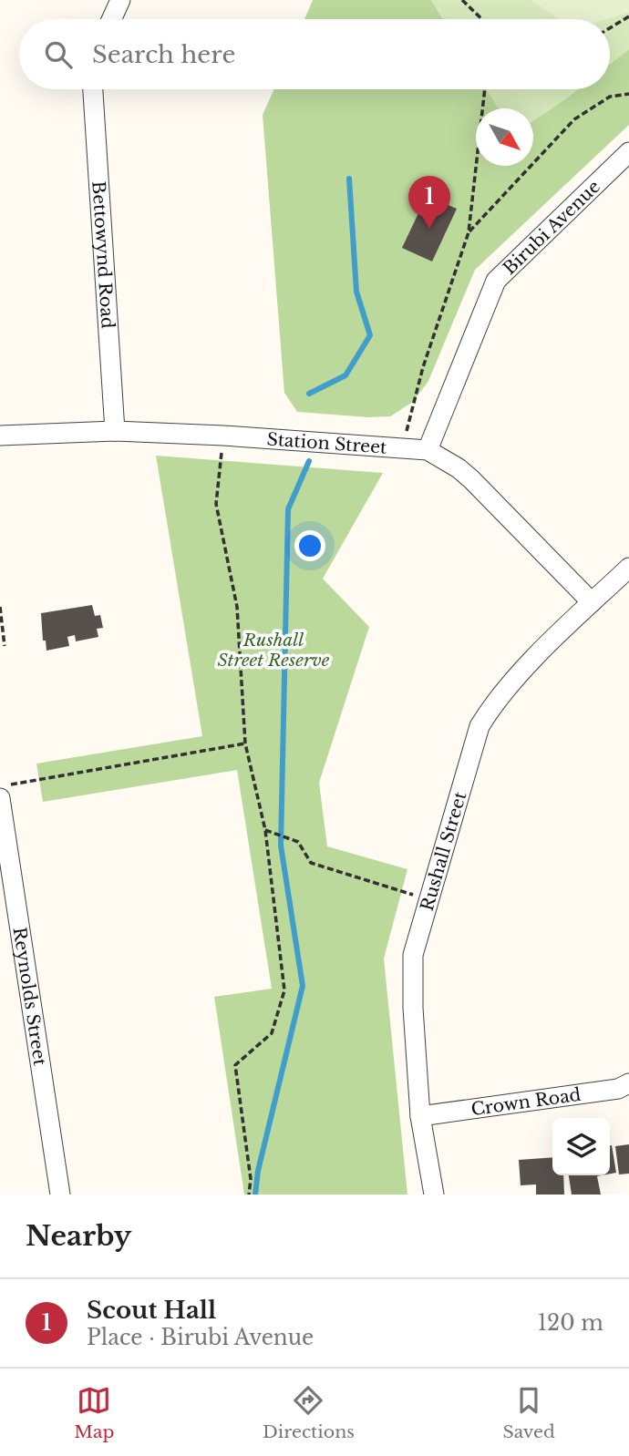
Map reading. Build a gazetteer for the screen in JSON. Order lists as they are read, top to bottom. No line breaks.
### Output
{"streets":{"street":["Birubi Avenue","Bettowynd Road","Station Street","Rushall Street","Reynolds Street","Crown Road"]},"crossings":[["Birubi Avenue","Station Street"],["Bettowynd Road","Station Street"],["Station Street","Rushall Street"],["Rushall Street","Crown Road"]],"parks":["Rushall Street Reserve"],"north":"bottom right","page":{"search":"Search here","pins":"1","heading":"Nearby","list":[{"mark":"1","name":"Scout Hall","note":"Place · Birubi Avenue","value":"120 m"}],"nav":["Map","Directions","Saved"]}}
